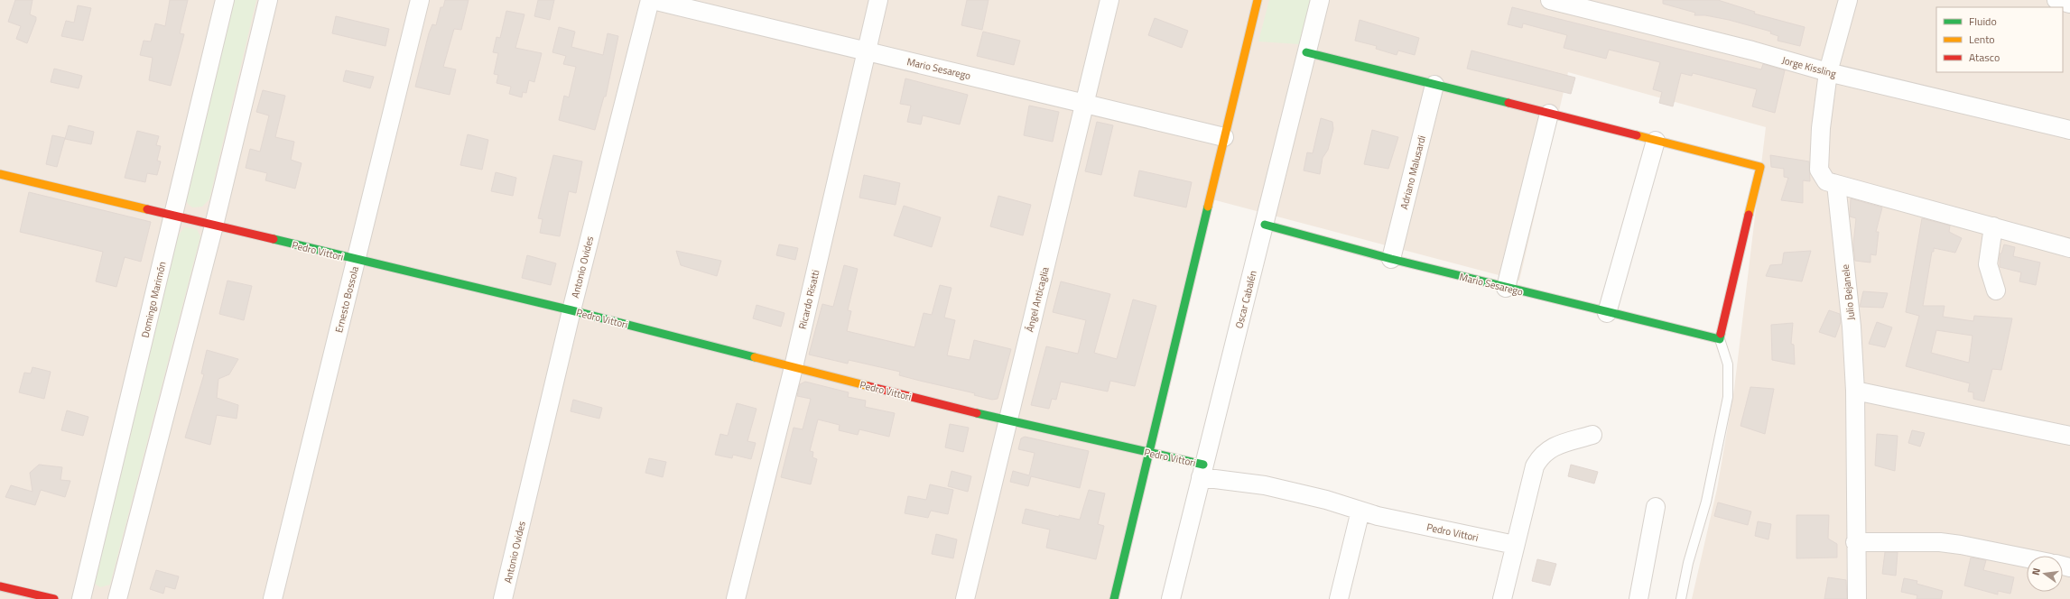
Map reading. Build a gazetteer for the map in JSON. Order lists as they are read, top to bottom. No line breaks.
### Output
{"streets":{"street":["Jorge Kissling","Mario Sesarego","Adriano Malusardi","Pedro Vittori","Antonio Ovides","Julio Bejanele","Domingo Marimón","Ernesto Bossola","Ricardo Risatti","Ángel Anticaglia","Oscar Cabalén"]},"crossings":[["Mario Sesarego","Adriano Malusardi"],["Mario Sesarego","Ricardo Risatti"],["Mario Sesarego","Ángel Anticaglia"],["Mario Sesarego","Oscar Cabalén"],["Pedro Vittori","Antonio Ovides"],["Pedro Vittori","Domingo Marimón"],["Pedro Vittori","Ernesto Bossola"],["Pedro Vittori","Ricardo Risatti"],["Pedro Vittori","Ángel Anticaglia"],["Pedro Vittori","Oscar Cabalén"]],"legend":["Fluido","Lento","Atasco"],"north":"left"}
